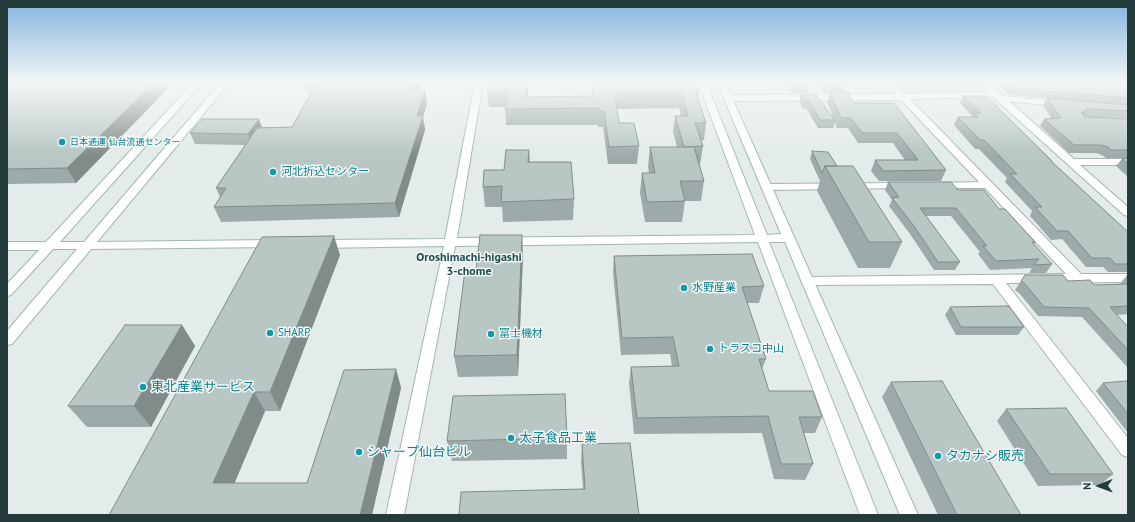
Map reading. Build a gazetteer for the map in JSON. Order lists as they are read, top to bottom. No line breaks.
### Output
{"districts":["Oroshimachi-higashi 3-chome"],"places":["日本通運 仙台流通センター","河北折込センター","水野産業","SHARP","冨士機材","トラスコ中山","東北産業サービス","太子食品工業","シャープ仙台ビル","タカナシ販売"],"north":"left"}
